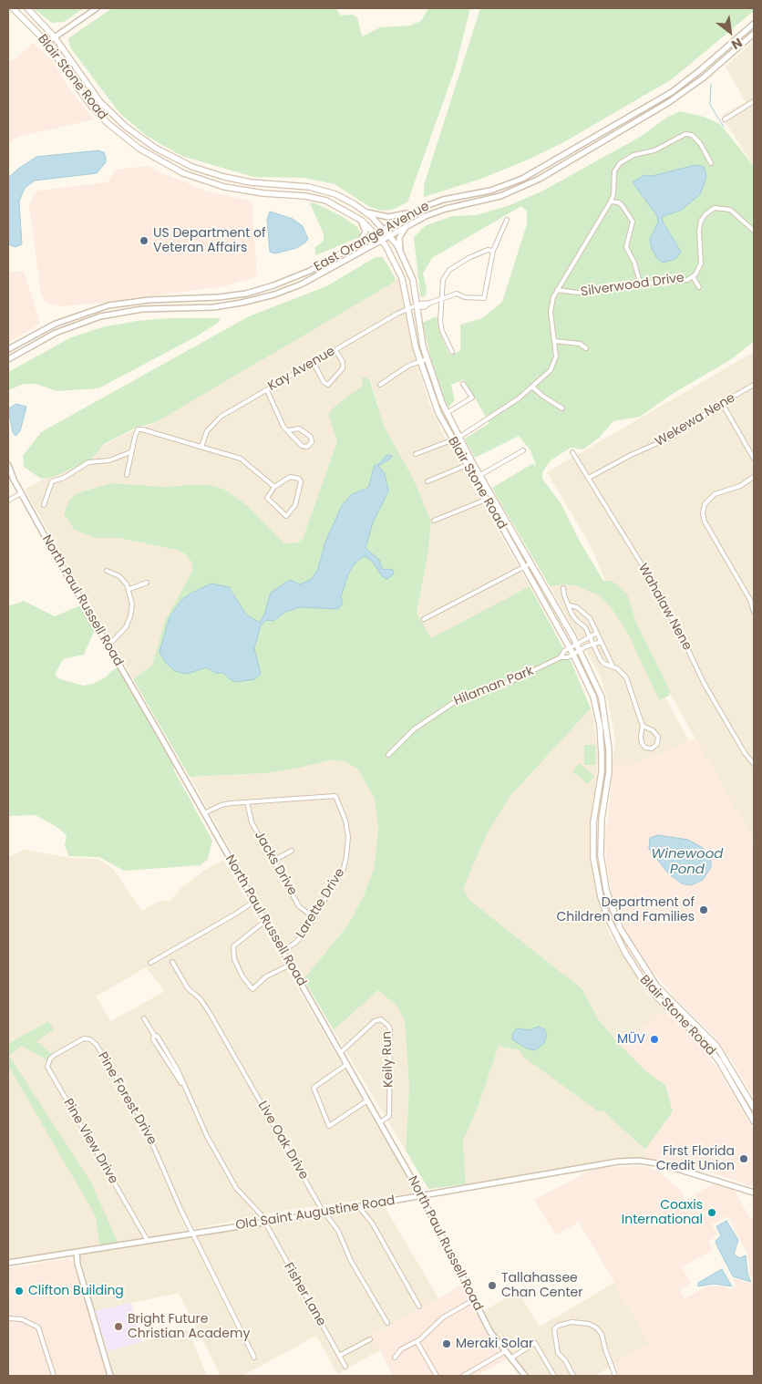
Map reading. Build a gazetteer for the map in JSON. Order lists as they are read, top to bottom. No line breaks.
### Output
{"streets":{"main road":["Blair Stone Road"],"street":["East Orange Avenue","Silverwood Drive","Kay Avenue","Wekewa Nene","North Paul Russell Road","Wahalaw Nene","Hilaman Park","Jacks Drive","Larette Drive","Keily Run","Pine Forest Drive","Live Oak Drive","Pine View Drive","Old Saint Augustine Road","Fisher Lane"]},"crossings":[["Blair Stone Road","East Orange Avenue"],["Blair Stone Road","Kay Avenue"],["Blair Stone Road","Hilaman Park"],["Wekewa Nene","Wahalaw Nene"],["North Paul Russell Road","Larette Drive"],["North Paul Russell Road","Keily Run"],["North Paul Russell Road","Old Saint Augustine Road"],["Jacks Drive","Larette Drive"],["Pine Forest Drive","Pine View Drive"],["Pine Forest Drive","Old Saint Augustine Road"],["Live Oak Drive","Old Saint Augustine Road"],["Pine View Drive","Old Saint Augustine Road"],["Old Saint Augustine Road","Fisher Lane"]],"water":["Winewood Pond"],"places":["US Department of Veteran Affairs","Department of Children and Families","MÜV","First Florida Credit Union","Coaxis International","Tallahassee Chan Center","Clifton Building","Bright Future Christian Academy","Meraki Solar"],"north":"bottom right"}
